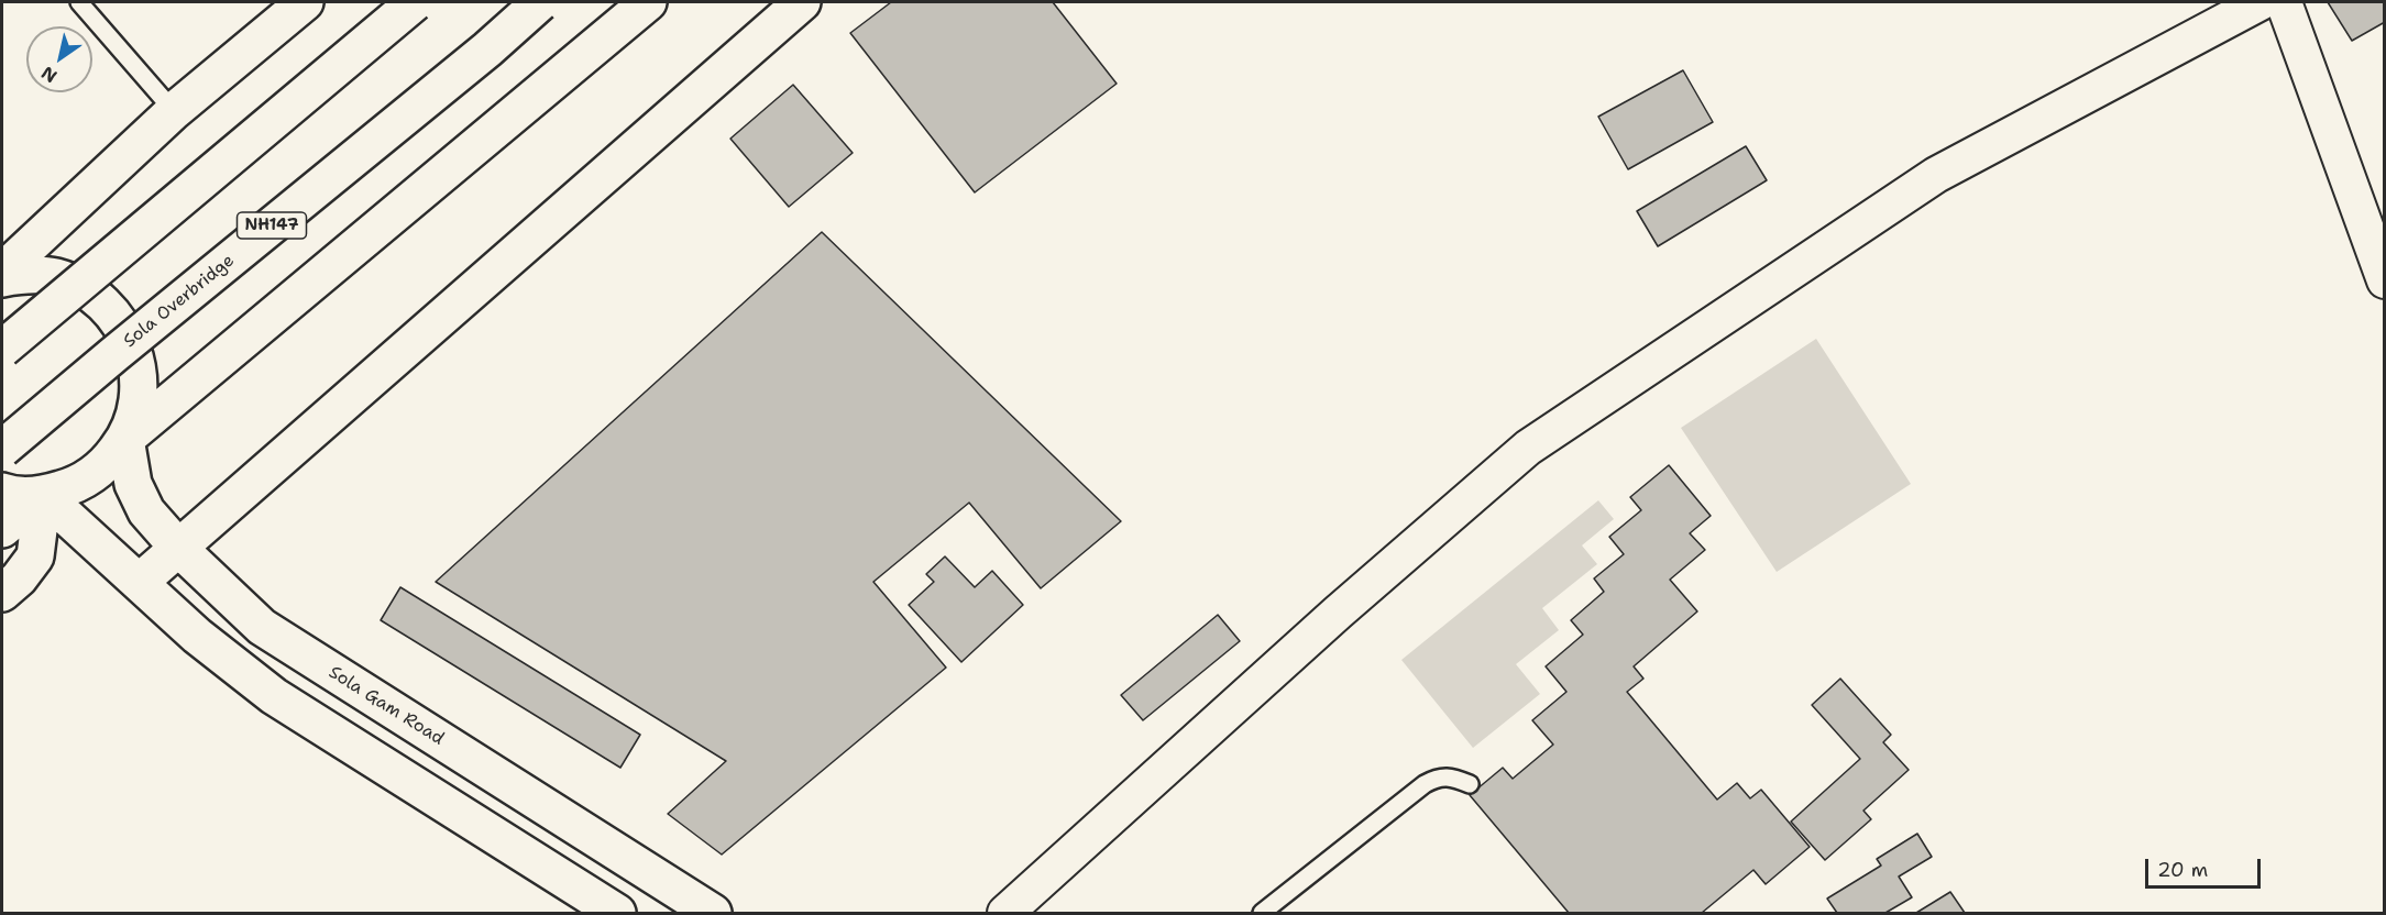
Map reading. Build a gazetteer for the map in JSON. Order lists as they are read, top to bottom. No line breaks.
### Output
{"streets":{"main road":["NH147","Sola Overbridge","Sola Gam Road"]},"scale_bar":"20 m","north":"bottom left"}
